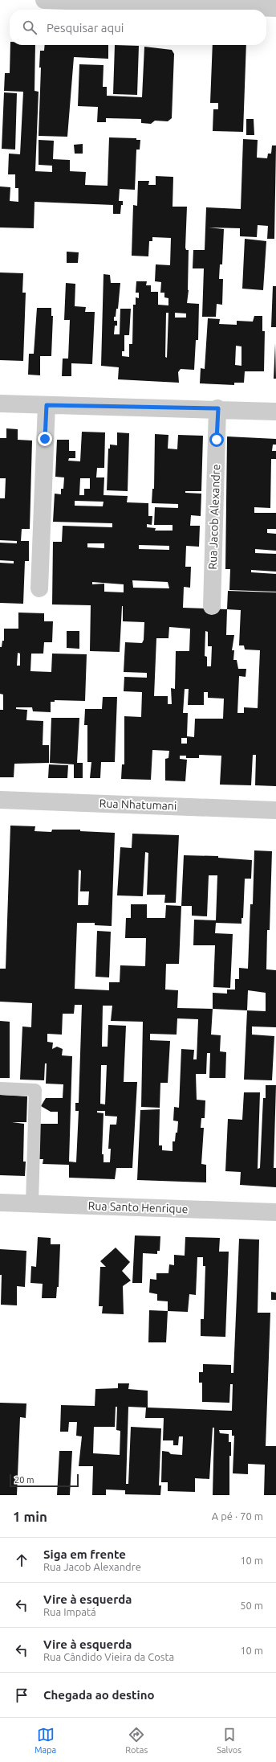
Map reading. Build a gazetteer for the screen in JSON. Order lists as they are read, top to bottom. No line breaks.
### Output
{"streets":{"street":["Rua Jacob Alexandre","Rua Nhatumani","Rua Santo Henrique"]},"scale_bar":"20 m","page":{"search":"Pesquisar aqui","scale":"20 m","heading":["1 min","A pé · 70 m"],"list":[["Siga em frente","Rua Jacob Alexandre","10 m"],["Vire à esquerda","Rua Impatá","50 m"],["Vire à esquerda","Rua Cândido Vieira da Costa","10 m"],"Chegada ao destino"],"nav":["Mapa","Rotas","Salvos"]}}
